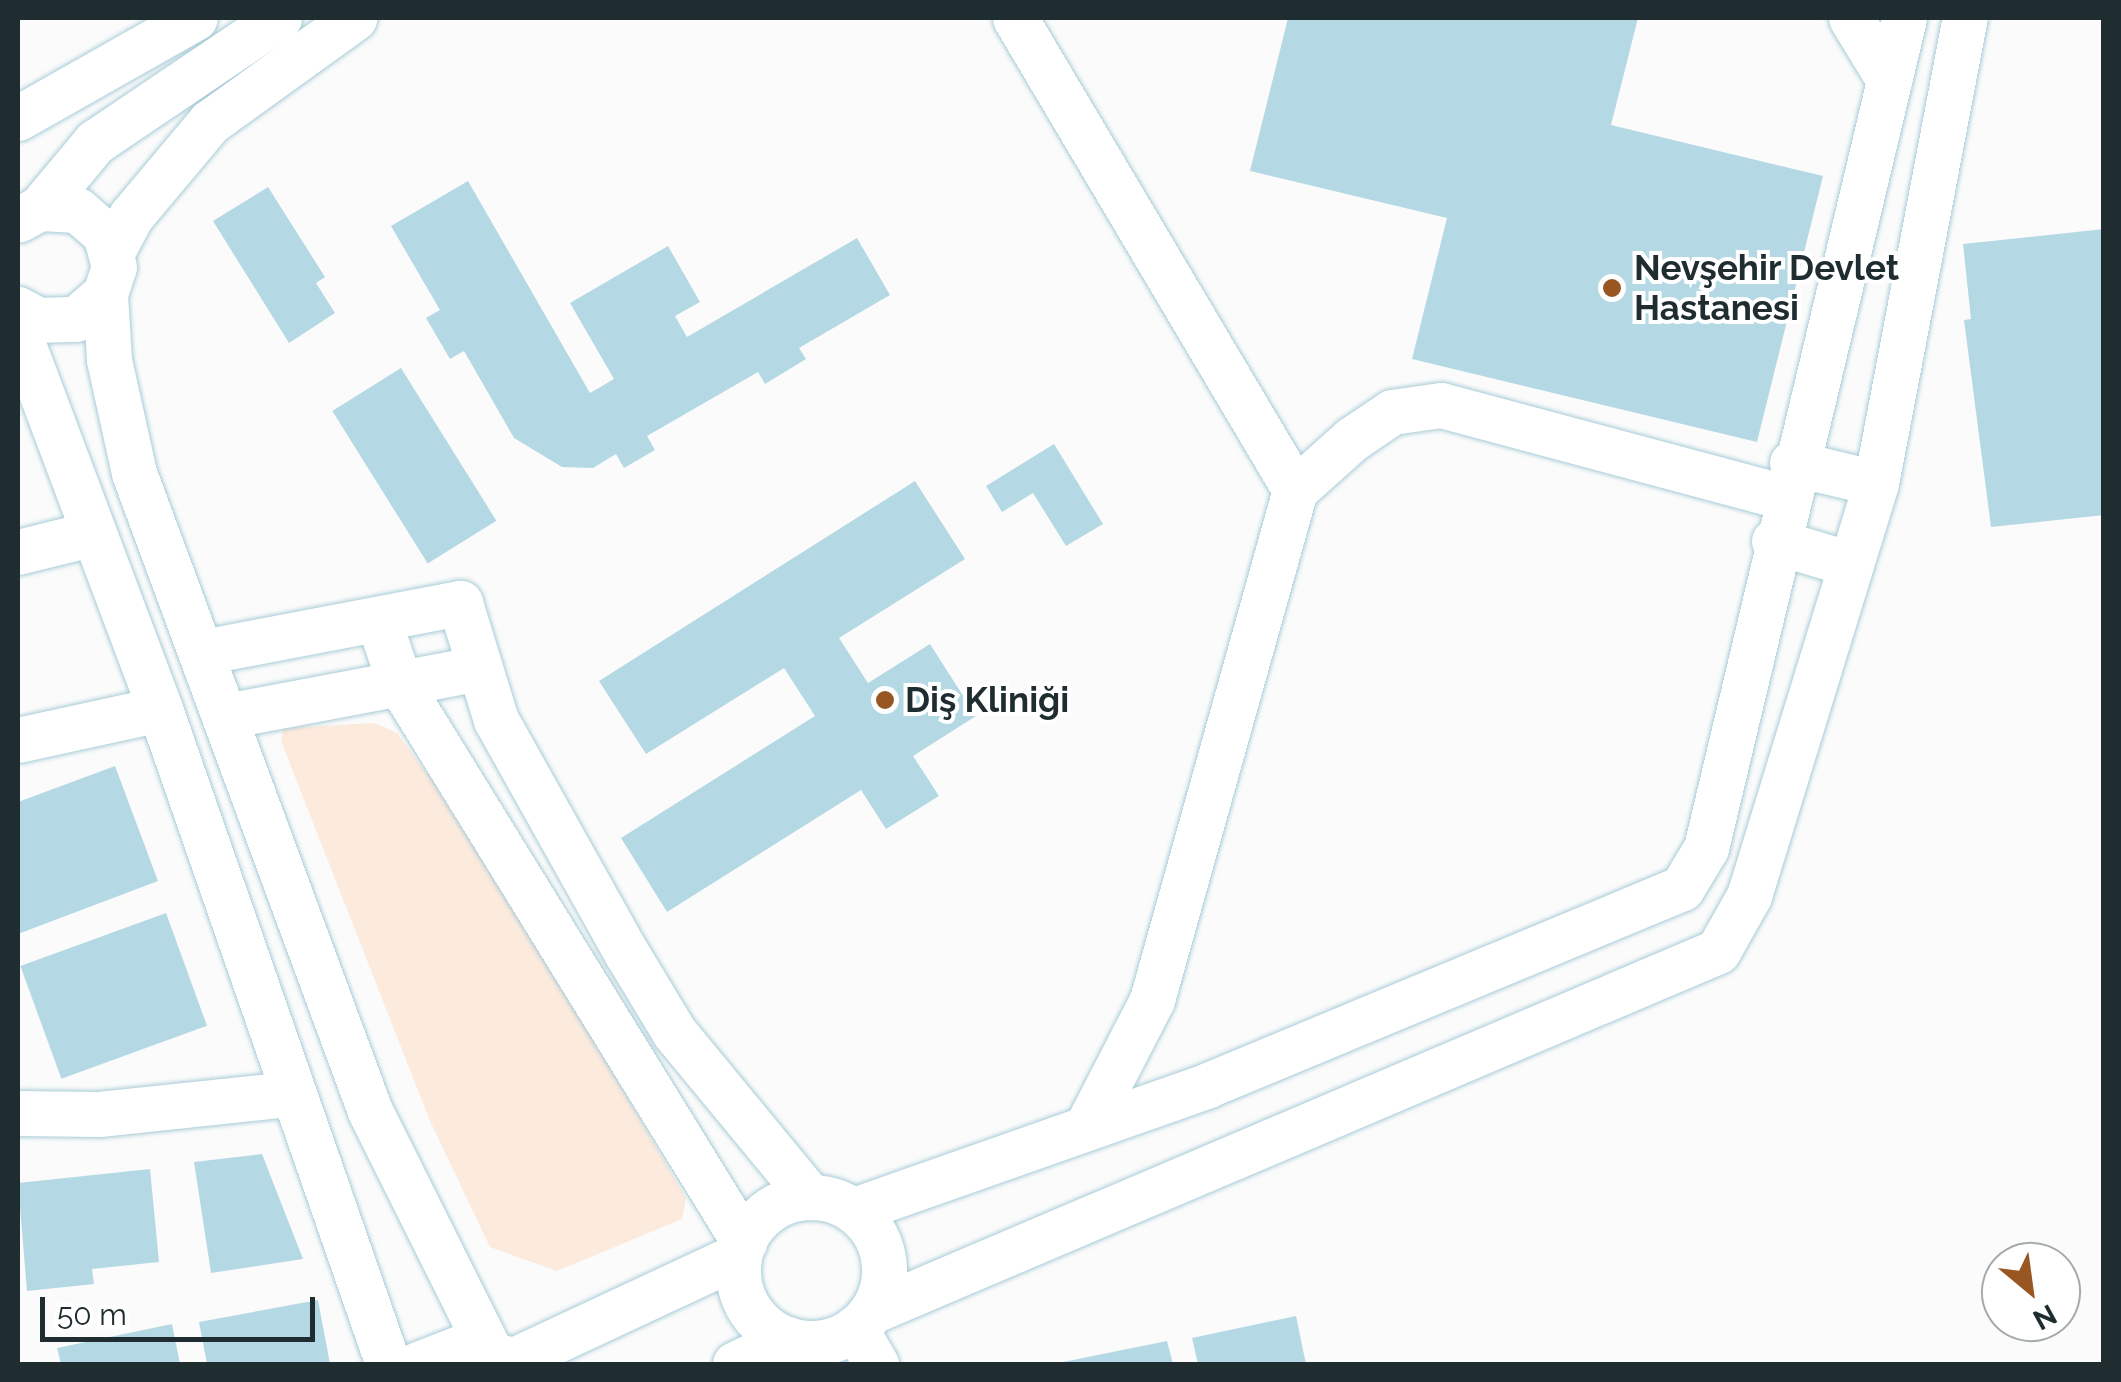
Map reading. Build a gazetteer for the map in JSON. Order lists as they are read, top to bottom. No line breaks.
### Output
{"places":["Nevşehir Devlet Hastanesi","Diş Kliniği"],"scale_bar":"50 m","north":"bottom right"}
